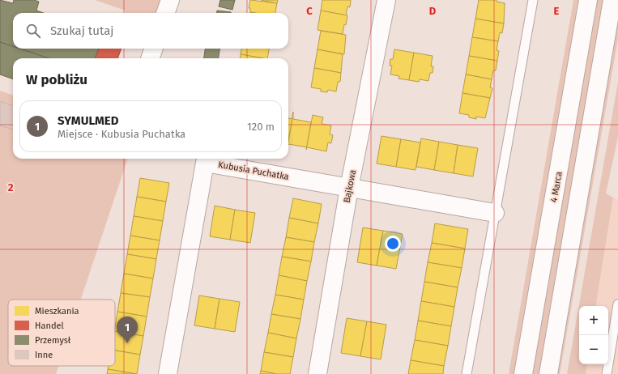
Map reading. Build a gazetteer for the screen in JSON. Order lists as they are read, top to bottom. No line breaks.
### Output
{"streets":{"street":["Kubusia Puchatka","Bajkowa","4 Marca"]},"crossings":[["Kubusia Puchatka","Bajkowa"]],"legend":["Mieszkania","Handel","Przemysł","Inne"],"page":{"search":"Szukaj tutaj","heading":"W pobliżu","list":[{"mark":"1","name":"SYMULMED","note":"Miejsce · Kubusia Puchatka","value":"120 m"}],"map_buttons":["+","−"],"pins":"1"},"grid":{"columns":["C","D","E"],"rows":["2"]}}
